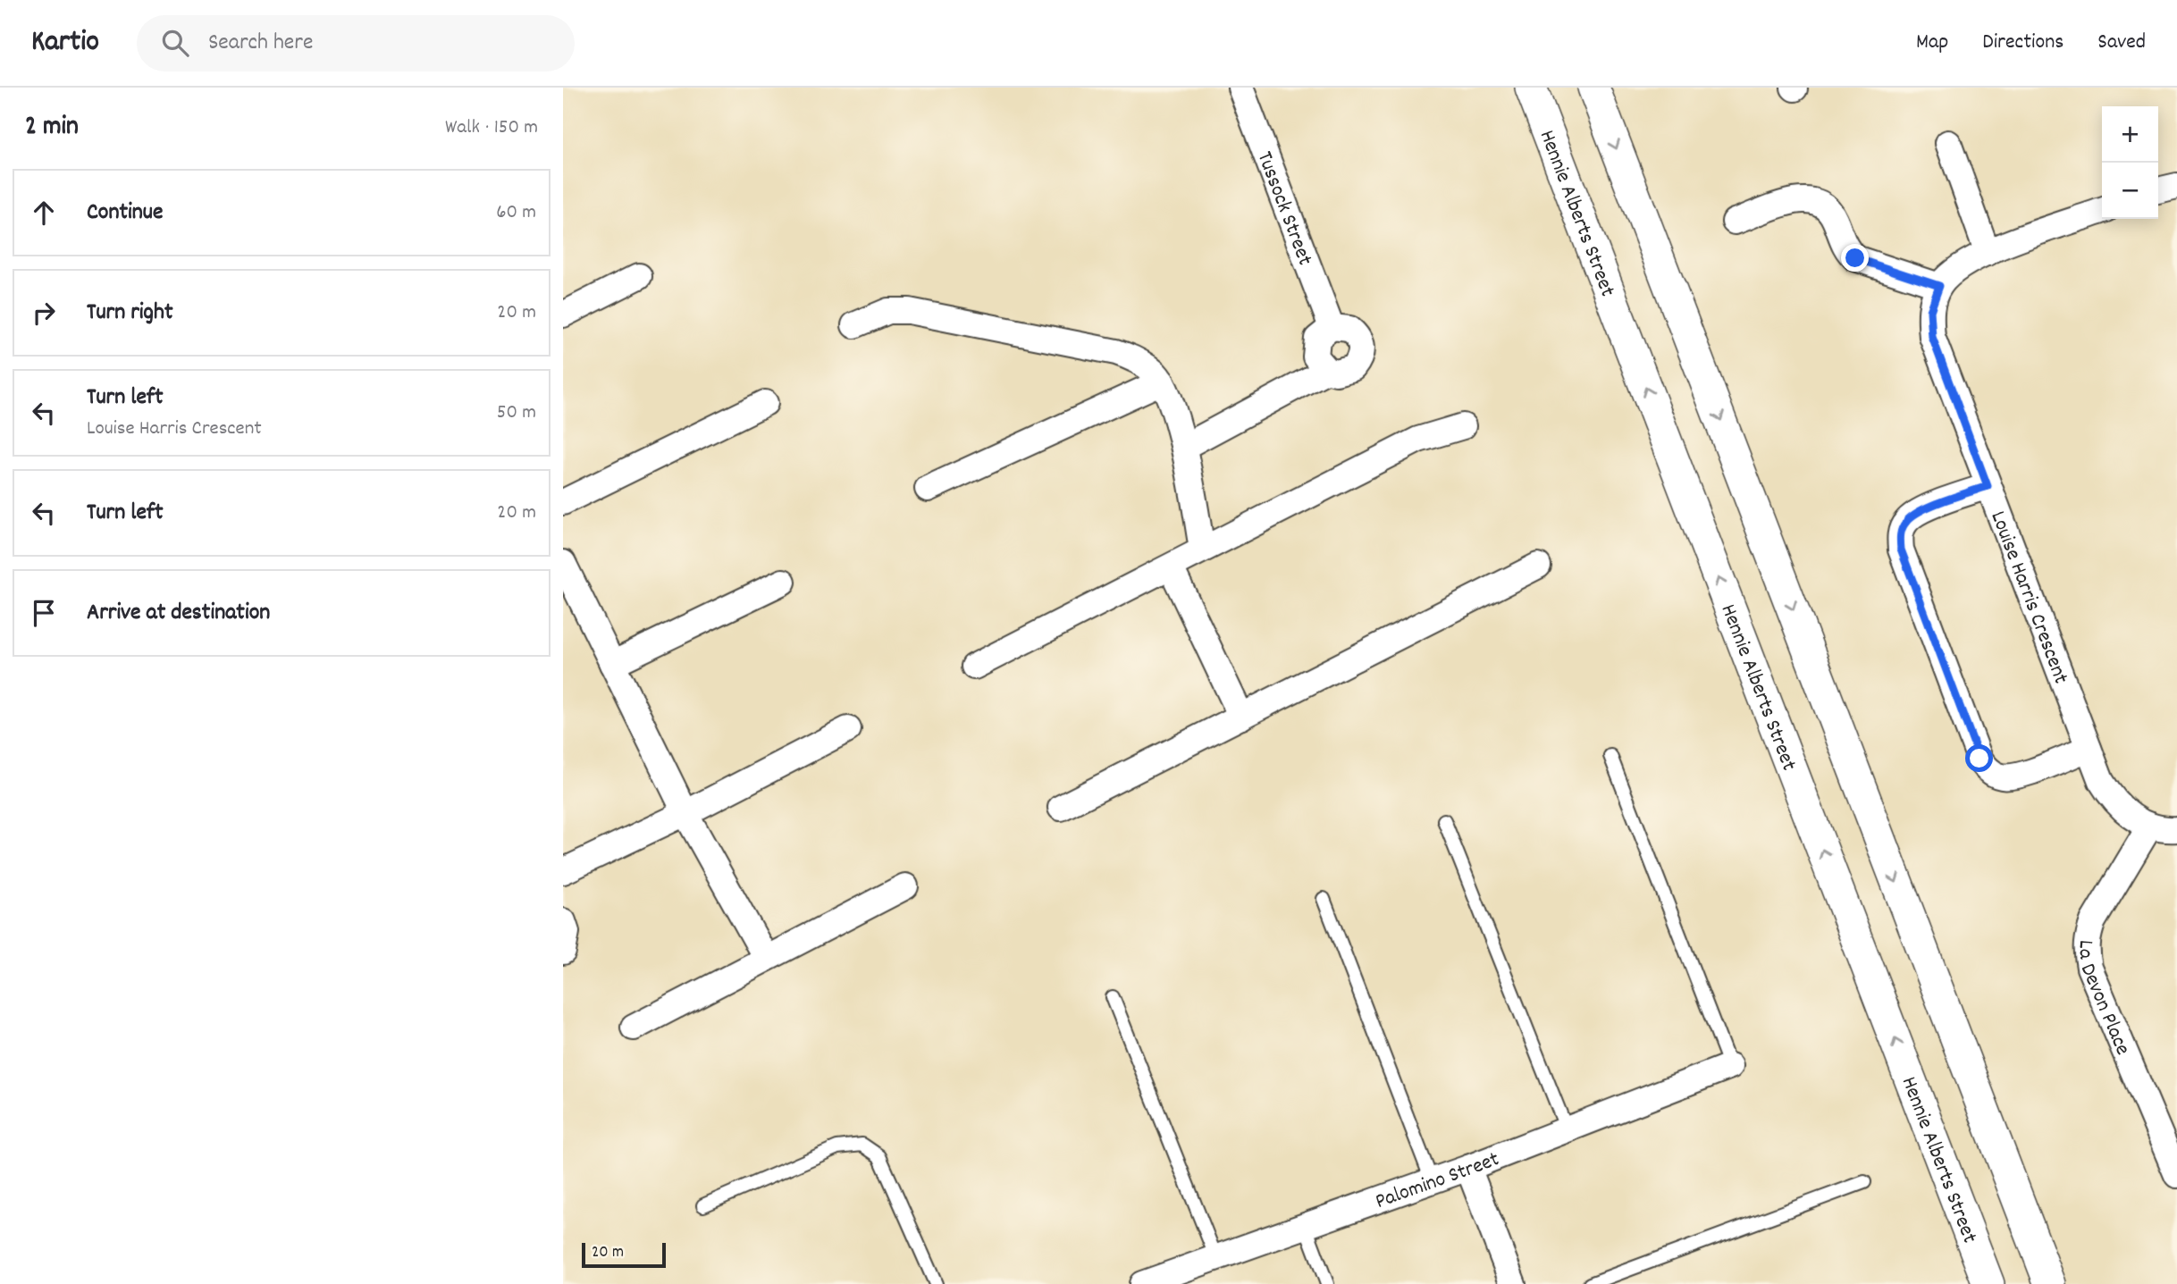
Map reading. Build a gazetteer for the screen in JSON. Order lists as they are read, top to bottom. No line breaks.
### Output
{"streets":{"street":["Tussock Street","Hennie Alberts Street","Louise Harris Crescent","La Devon Place","Palomino Street"]},"crossings":[["Louise Harris Crescent","La Devon Place"]],"scale_bar":"20 m","page":{"header":"Kartio","search":"Search here","nav":["Map","Directions","Saved"],"heading":["2 min","Walk · 150 m"],"map_buttons":["+","−"],"list":[["Continue","60 m"],["Turn right","20 m"],["Turn left","Louise Harris Crescent","50 m"],["Turn left","20 m"],"Arrive at destination"],"scale":"20 m"}}
